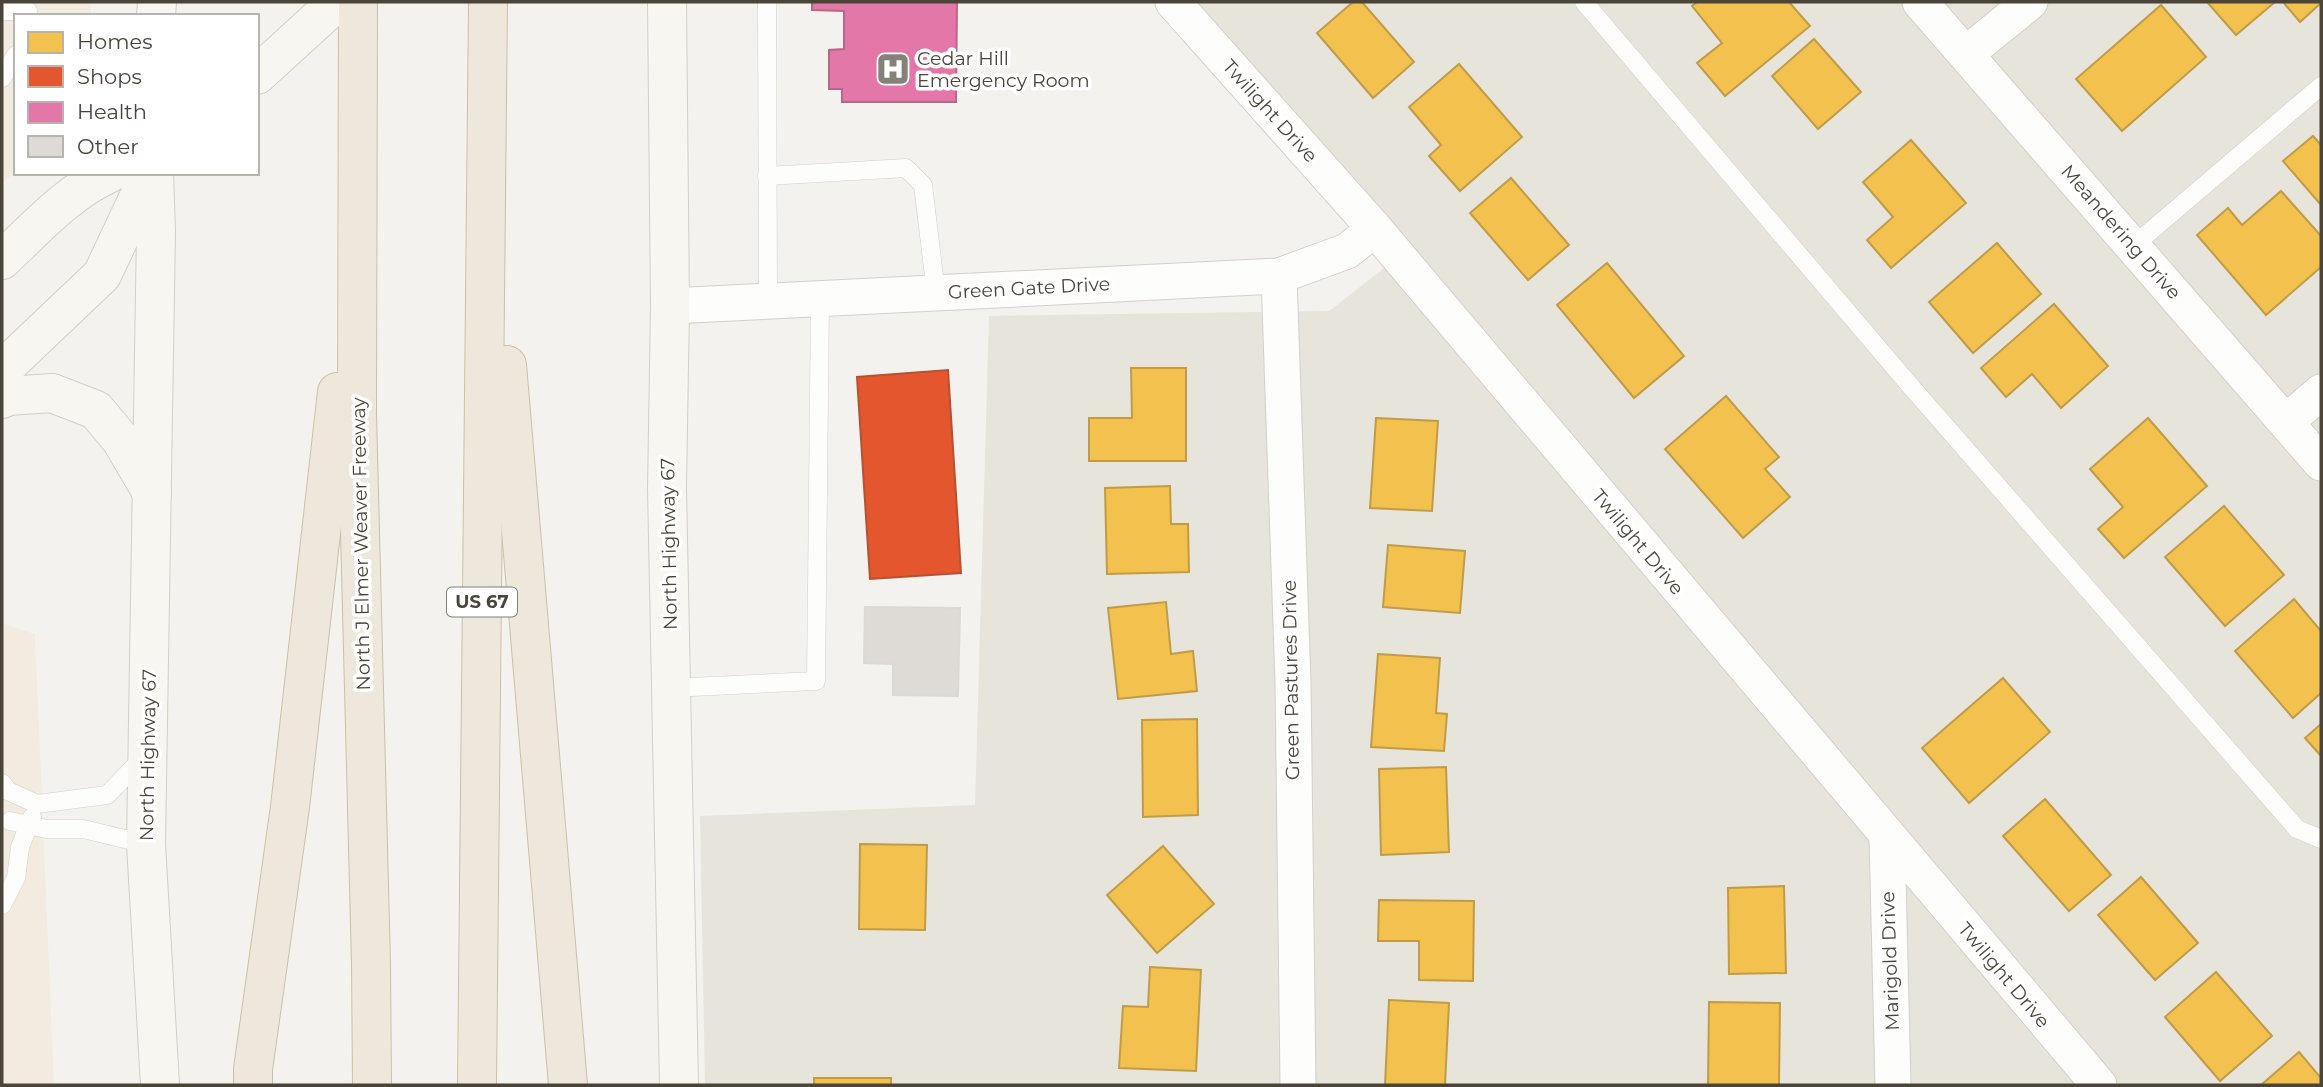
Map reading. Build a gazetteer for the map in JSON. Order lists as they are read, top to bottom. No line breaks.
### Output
{"streets":{"highway":["North J Elmer Weaver Freeway","US 67"],"main road":["North Highway 67"],"street":["Twilight Drive","Meandering Drive","Green Gate Drive","Green Pastures Drive","Marigold Drive"]},"crossings":[["Twilight Drive","Green Gate Drive"],["Twilight Drive","Marigold Drive"],["Green Gate Drive","North Highway 67"],["Green Gate Drive","Green Pastures Drive"]],"places":{"hospital":["Cedar Hill Emergency Room"]},"legend":["Homes","Shops","Health","Other"]}
